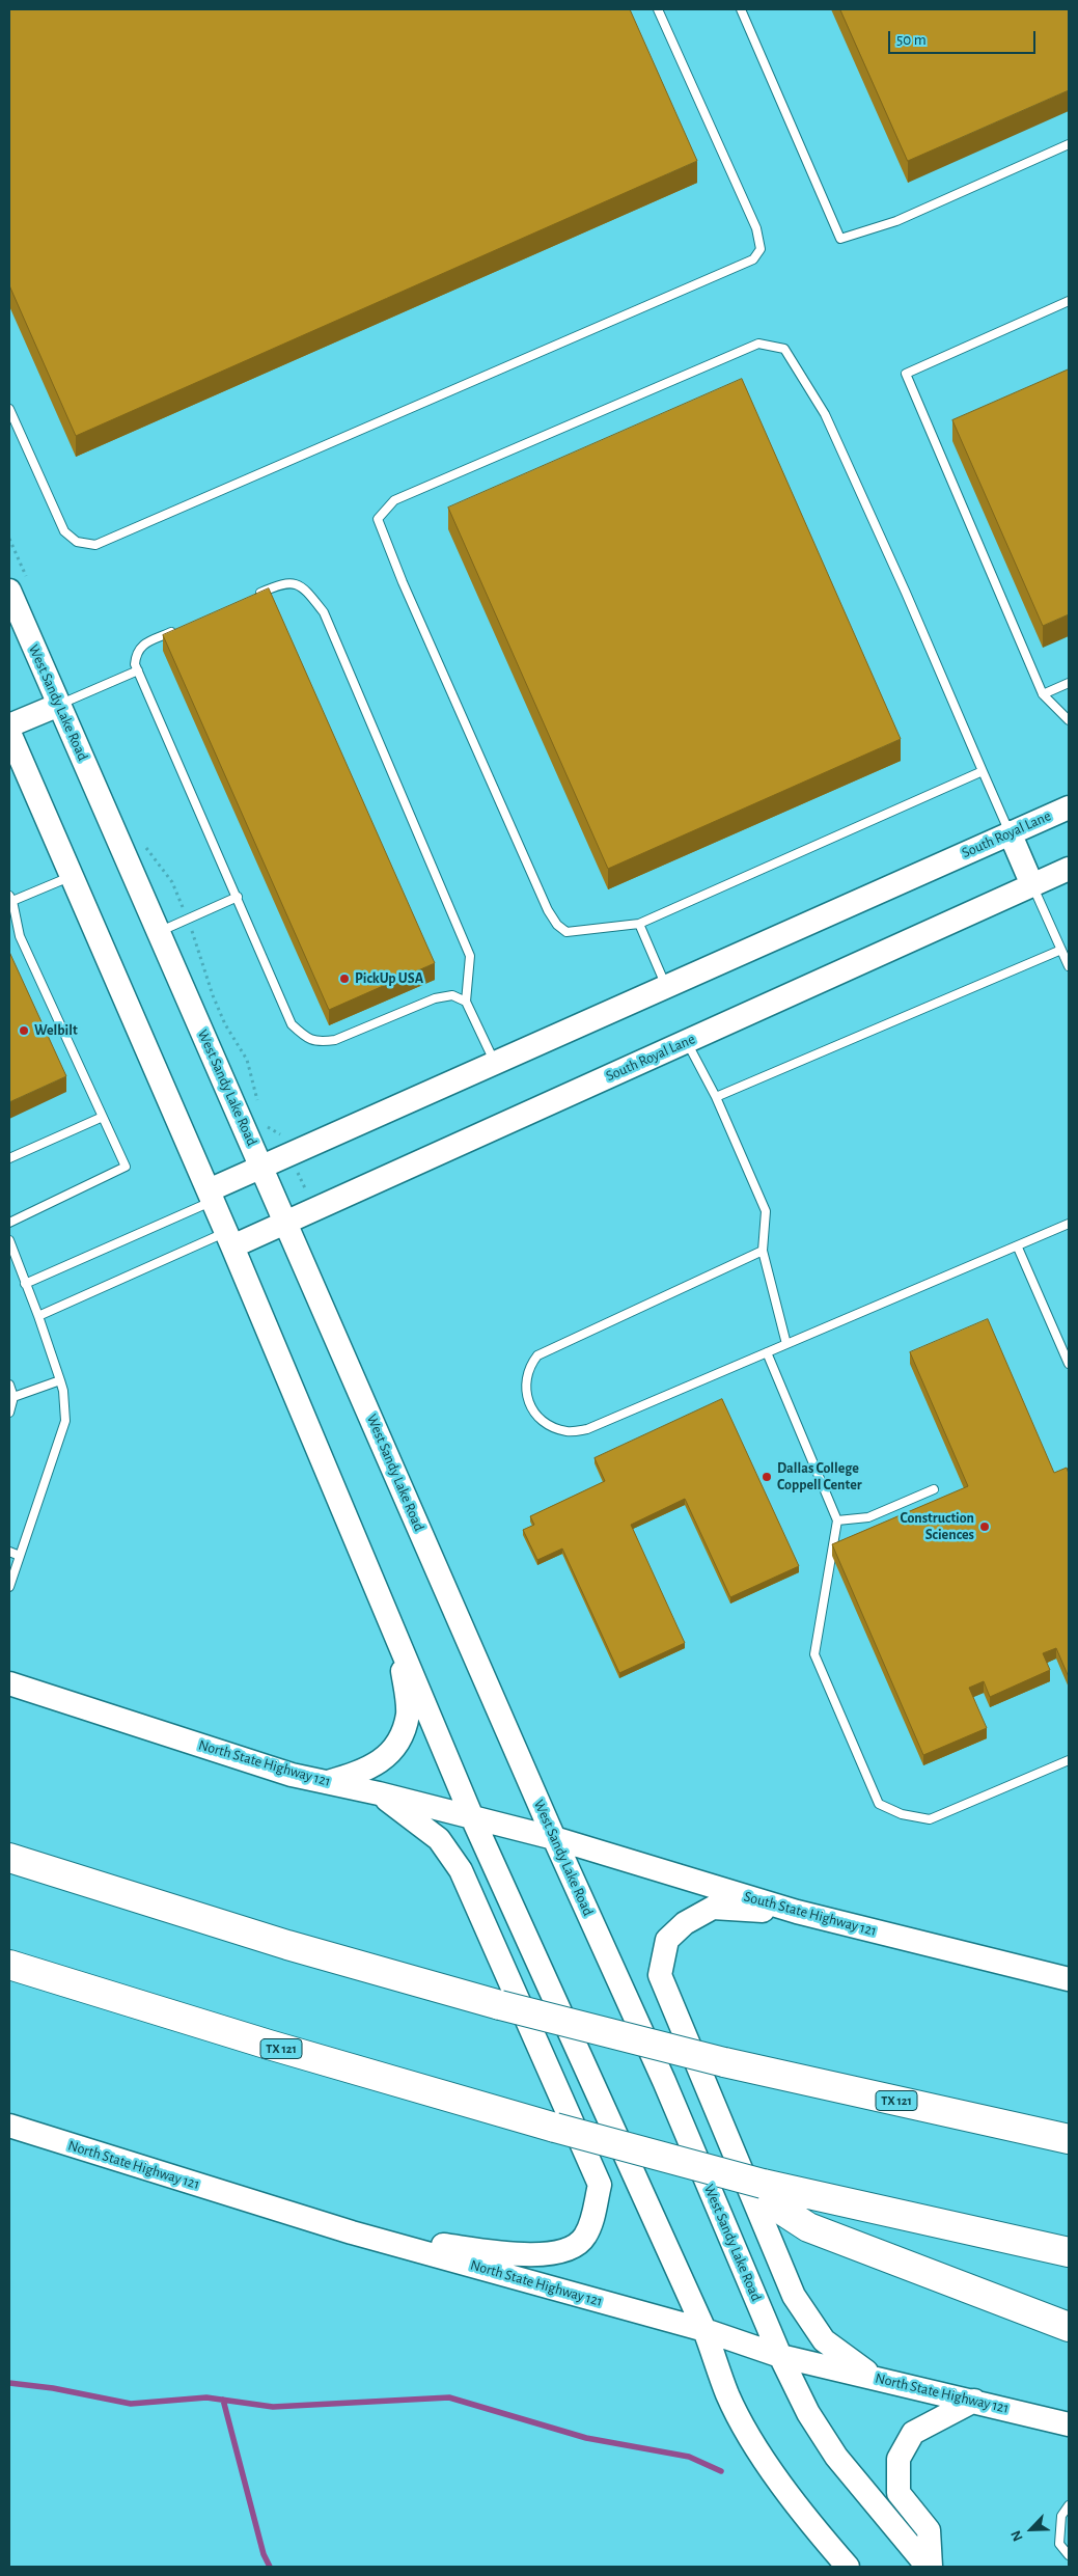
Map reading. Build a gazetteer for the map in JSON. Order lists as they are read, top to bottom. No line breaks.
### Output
{"streets":{"highway":["TX 121"],"main road":["West Sandy Lake Road","South Royal Lane","North State Highway 121","South State Highway 121"]},"crossings":[["West Sandy Lake Road","South Royal Lane"],["West Sandy Lake Road","North State Highway 121"],["West Sandy Lake Road","South State Highway 121"],["North State Highway 121","South State Highway 121"]],"places":["PickUp USA","Welbilt","Dallas College Coppell Center","Construction Sciences"],"scale_bar":"50 m","north":"bottom left"}
